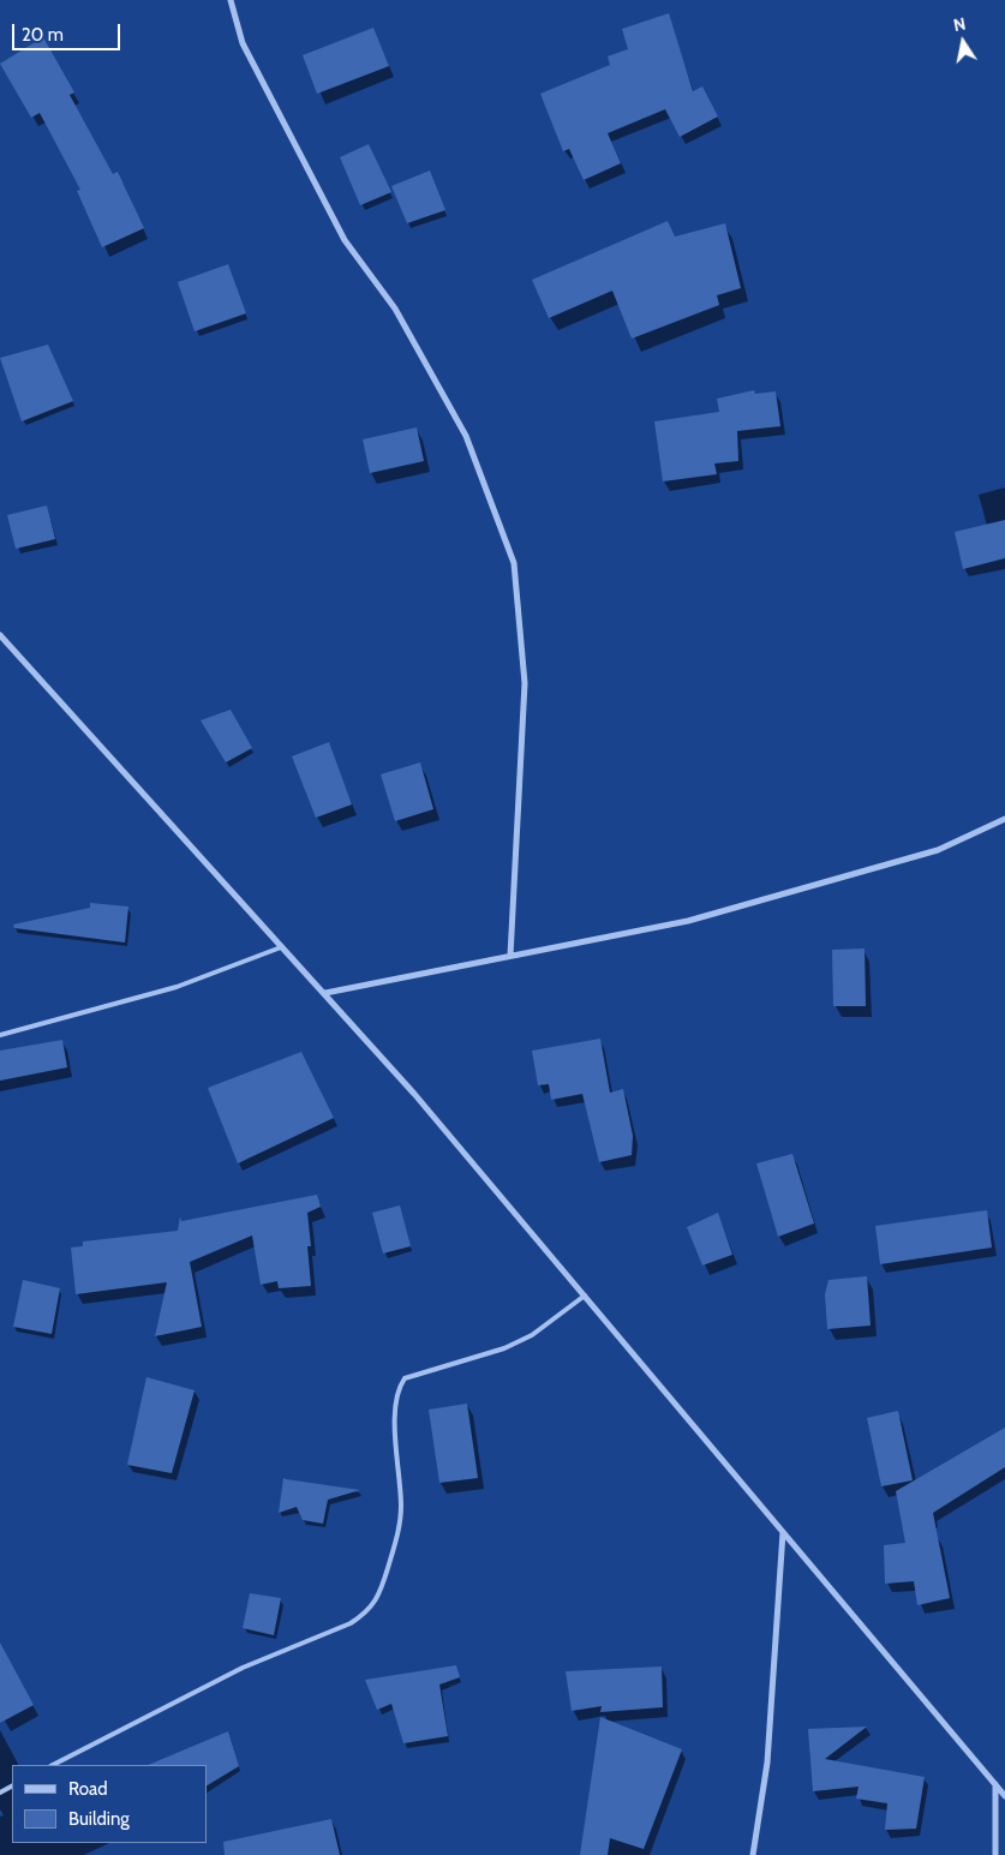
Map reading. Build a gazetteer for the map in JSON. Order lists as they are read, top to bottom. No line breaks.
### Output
{"legend":["Road","Building"],"scale_bar":"20 m","north":"top"}
